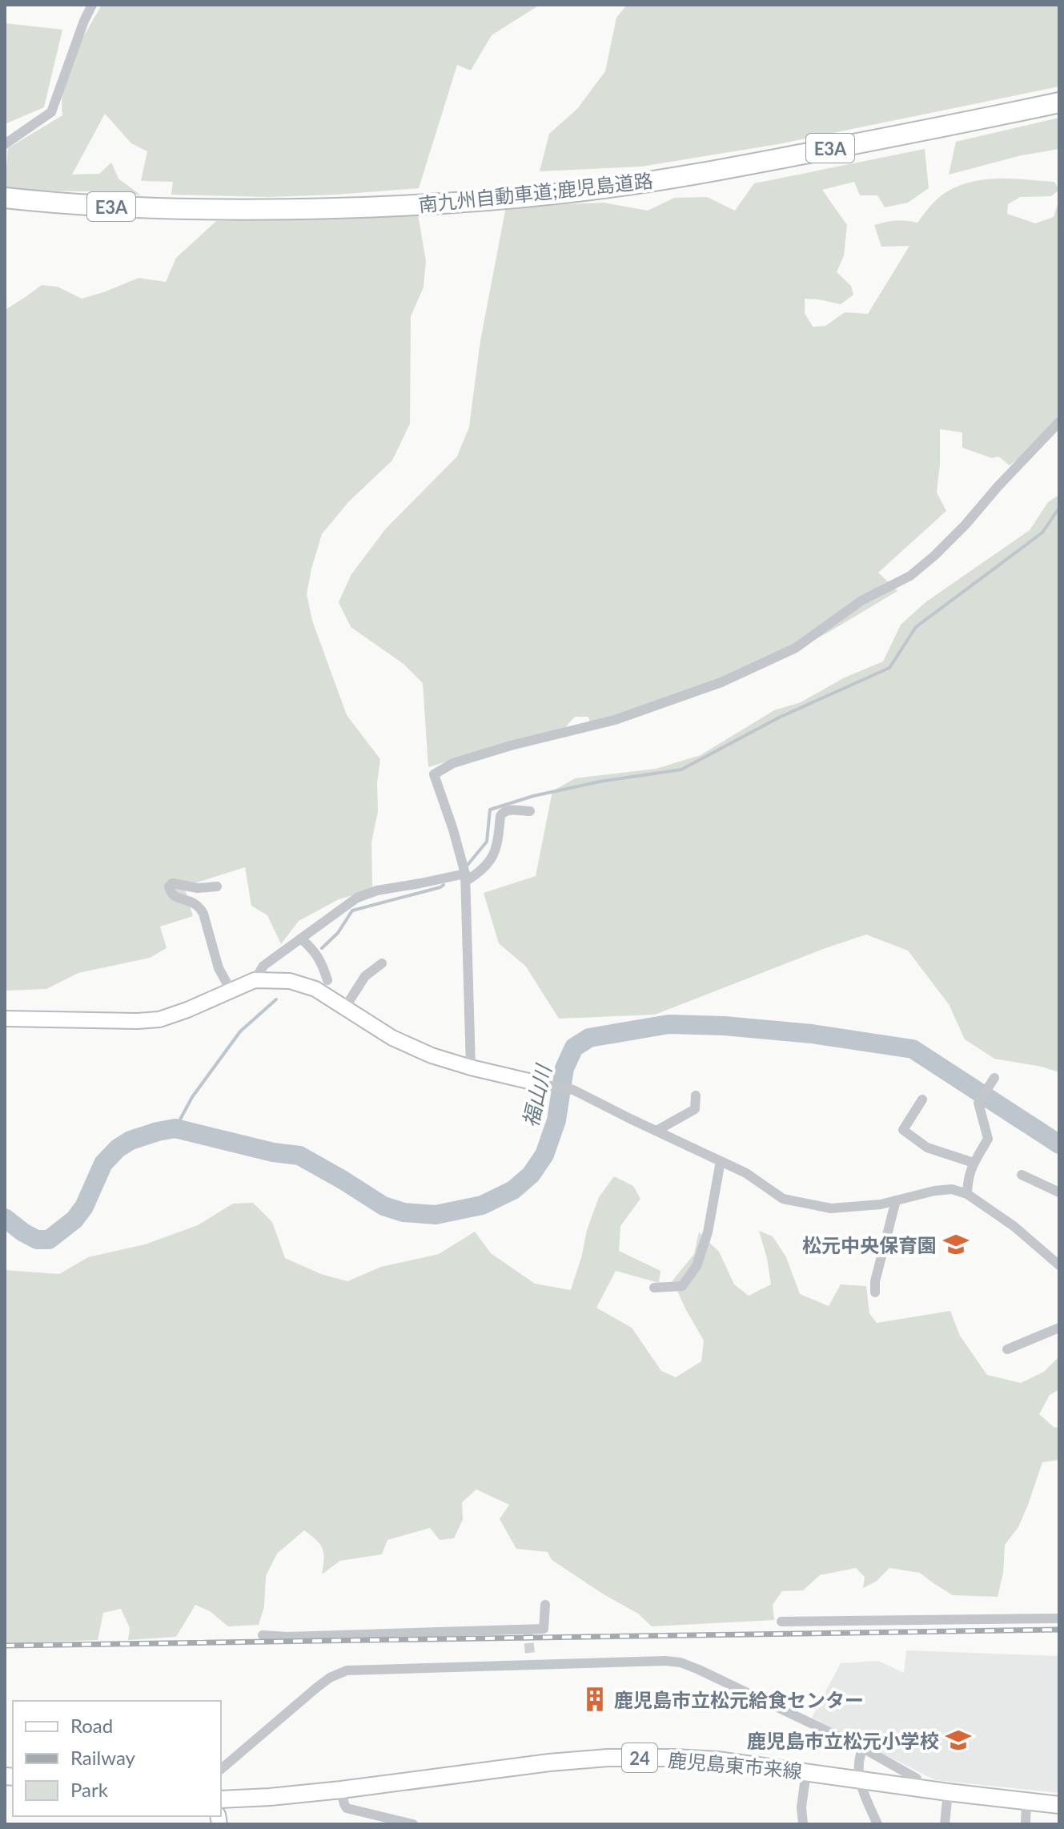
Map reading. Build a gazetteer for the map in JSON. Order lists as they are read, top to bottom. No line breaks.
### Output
{"streets":{"highway":["E3A","南九州自動車道;鹿児島道路"],"main road":["24","鹿児島東市来線"]},"water":["福山川"],"places":{"school or university":["松元中央保育園","鹿児島市立松元小学校"],"building":["鹿児島市立松元給食センター"]},"legend":["Road","Railway","Park"]}
